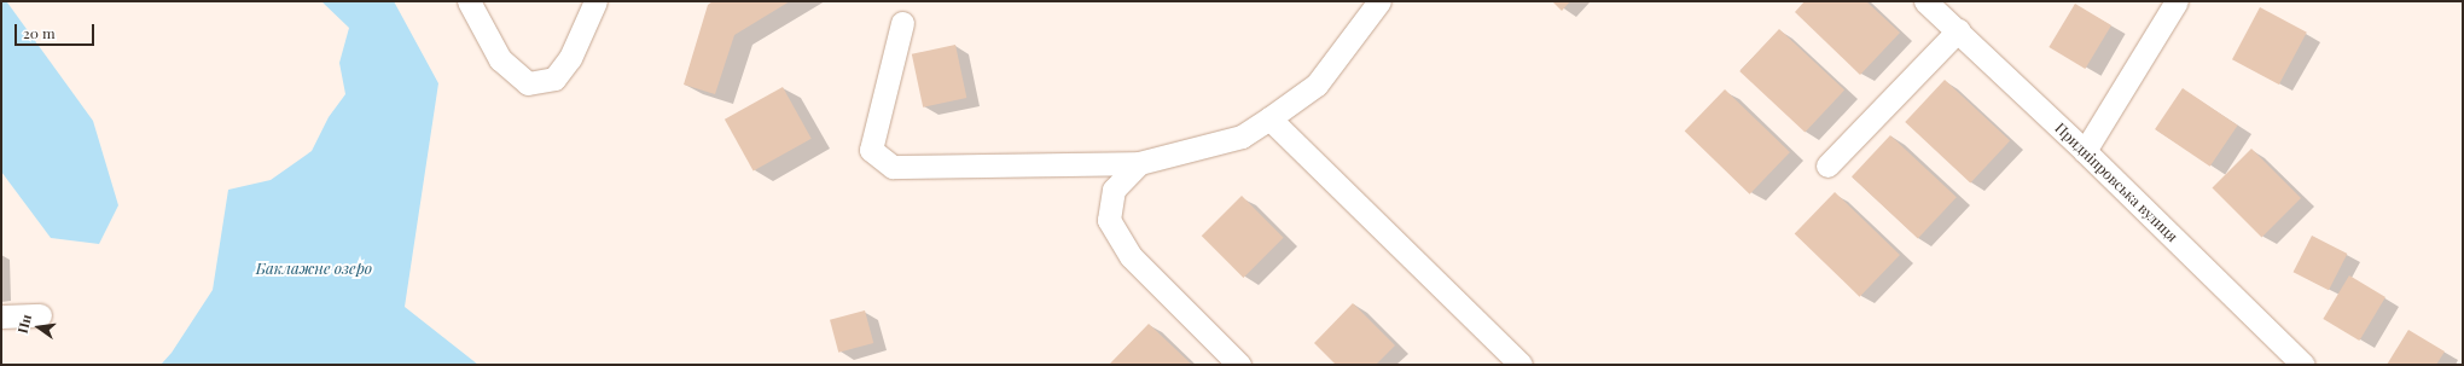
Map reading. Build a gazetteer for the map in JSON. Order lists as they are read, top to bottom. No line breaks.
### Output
{"streets":{"street":["Придніпровська вулиця"]},"water":["Баклажне озеро"],"scale_bar":"20 m","north":"left"}
